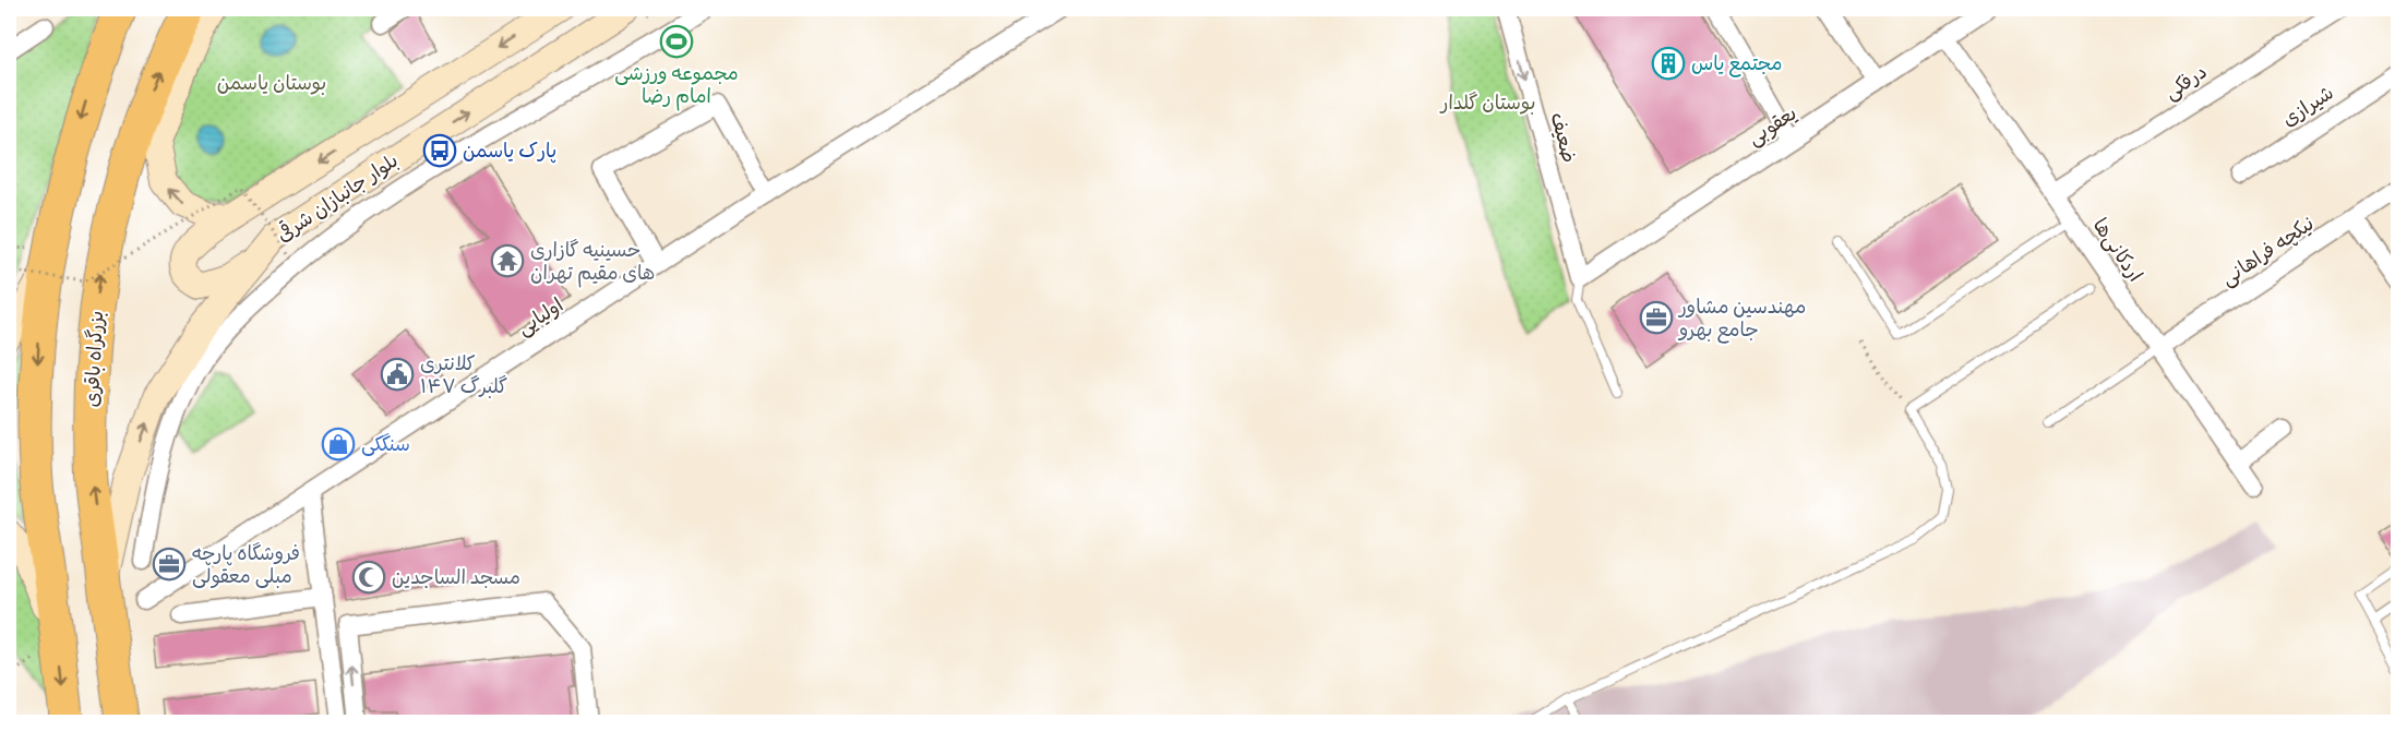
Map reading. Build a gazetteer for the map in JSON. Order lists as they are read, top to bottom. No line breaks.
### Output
{"streets":{"highway":["بزرگراه باقری"],"main road":["بلوار جانبازان شرقی"],"street":["درفکی","شیرازی","یعقوبی","ضعیف","اردکانی‌ها","نیکچه فراهانی","اولیایی"]},"crossings":[["درفکی","اردکانی‌ها"],["یعقوبی","ضعیف"],["یعقوبی","اردکانی‌ها"],["بلوار جانبازان شرقی","بزرگراه باقری"],["اردکانی‌ها","نیکچه فراهانی"]],"one_way":["ضعیف"],"parks":["بوستان یاسمن","بوستان گلدار"],"places":{"sports":["مجموعه ورزشی امام رضا"],"building":["مجتمع یاس"],"bus stop":["پارک یاسمن"],"temple":["حسینیه گازاری های مقیم تهران"],"office":["مهندسین مشاور جامع بهرو","فروشگاه پارچه مبلی معقولی"],"public building":["کلانتری ۱۴۷ گلبرگ"],"shop":["سنگکی"],"mosque":["مسجد الساجدین"]}}
